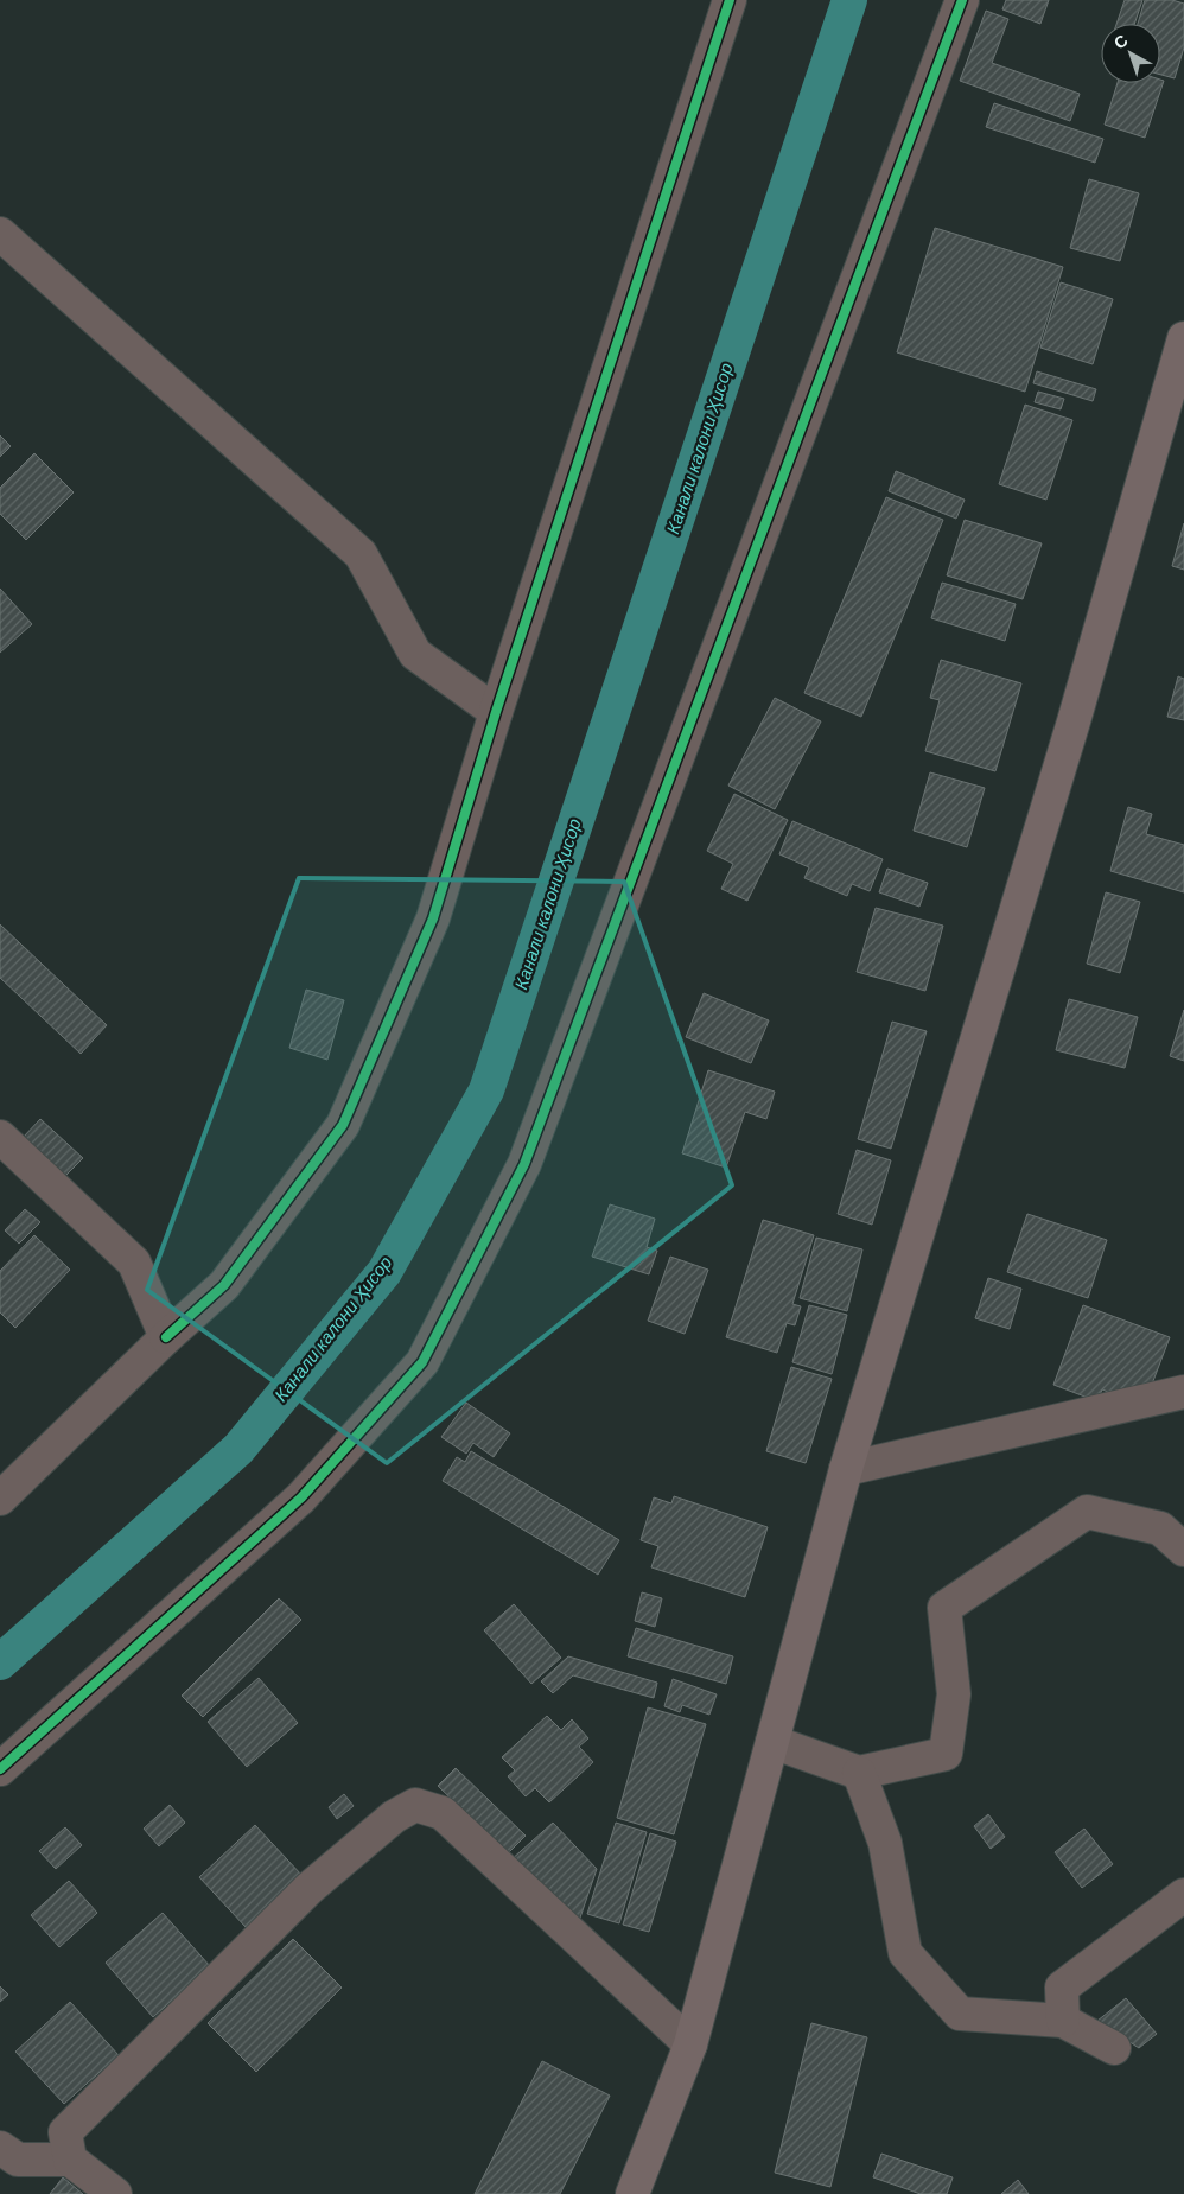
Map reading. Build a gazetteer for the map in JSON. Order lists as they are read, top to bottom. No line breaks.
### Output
{"water":["Канали калони Ҳисор"],"north":"top left"}
